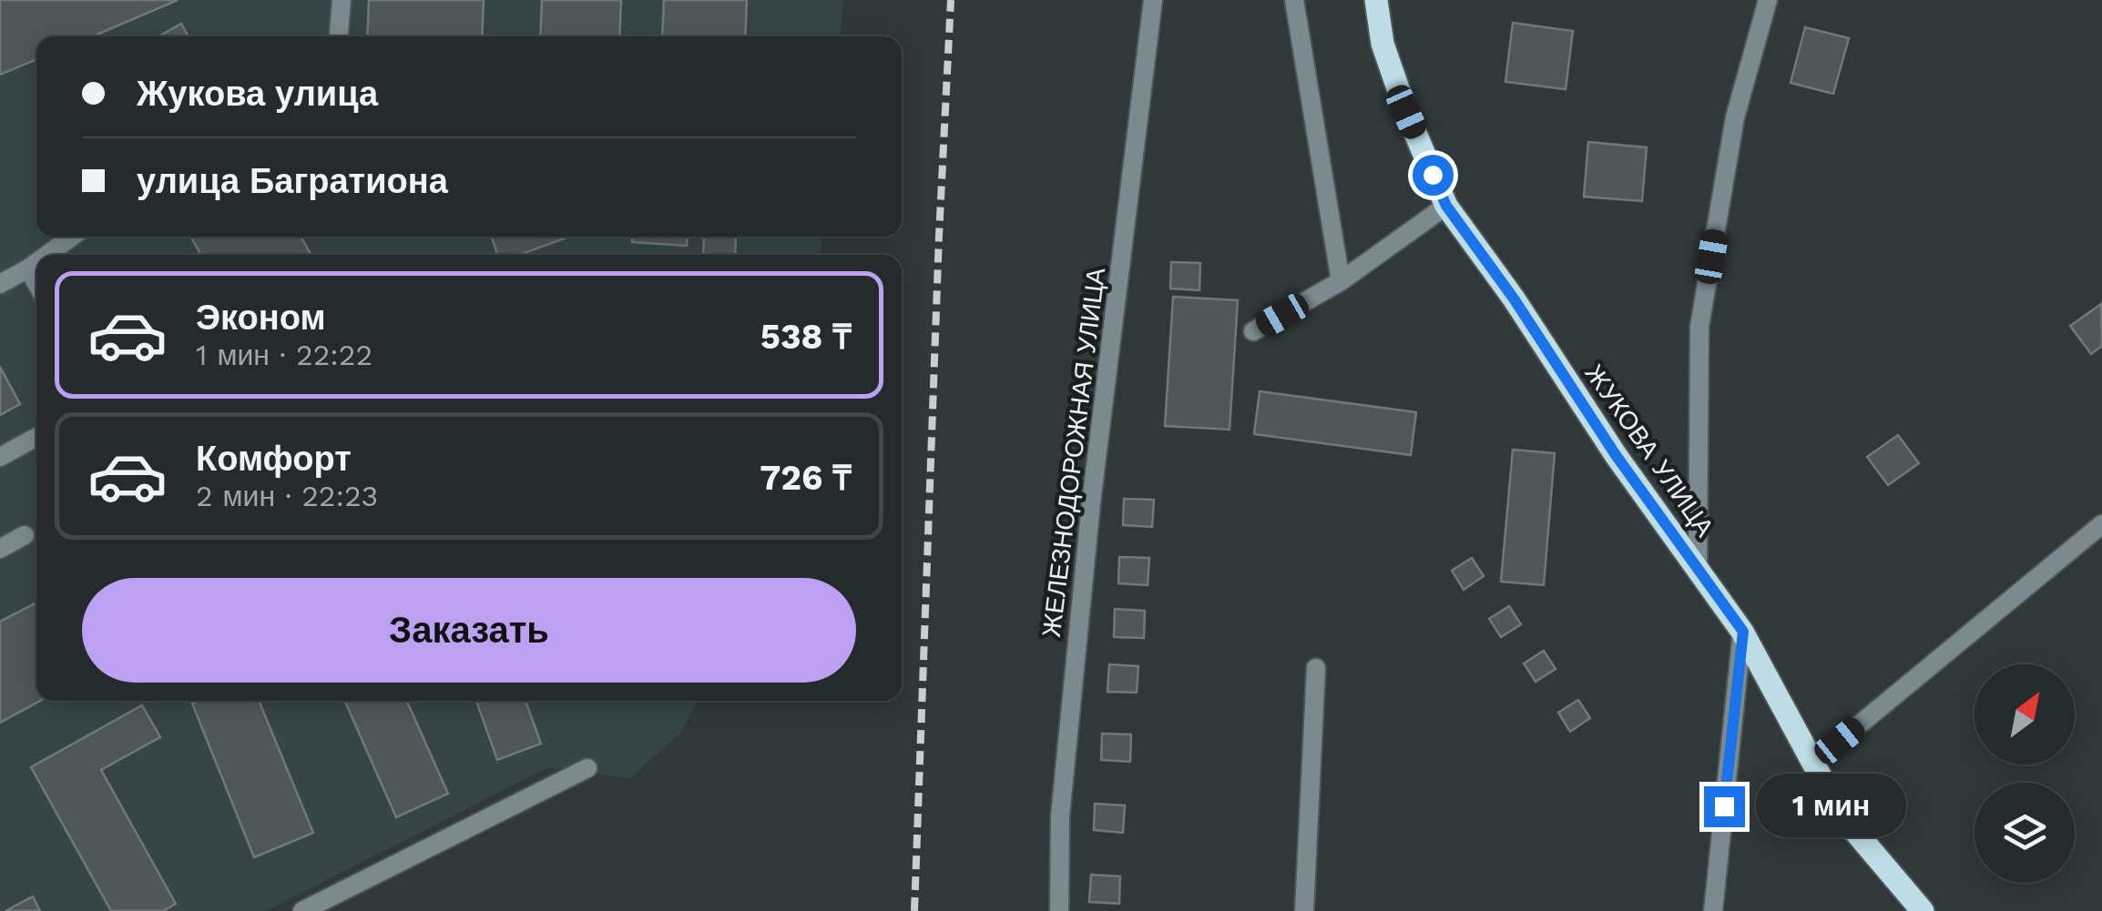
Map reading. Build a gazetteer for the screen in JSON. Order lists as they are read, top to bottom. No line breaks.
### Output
{"streets":{"main road":["ЖУКОВА УЛИЦА"],"street":["ЖЕЛЕЗНОДОРОЖНАЯ УЛИЦА"]},"north":"top right","page":{"banner":["Жукова улица","улица Багратиона"],"list":[{"name":"Эконом","note":"1 мин · 22:22","value":"538 ₸"},{"name":"Комфорт","note":"2 мин · 22:23","value":"726 ₸"}],"buttons":"Заказать","bubble":"1 мин"}}
